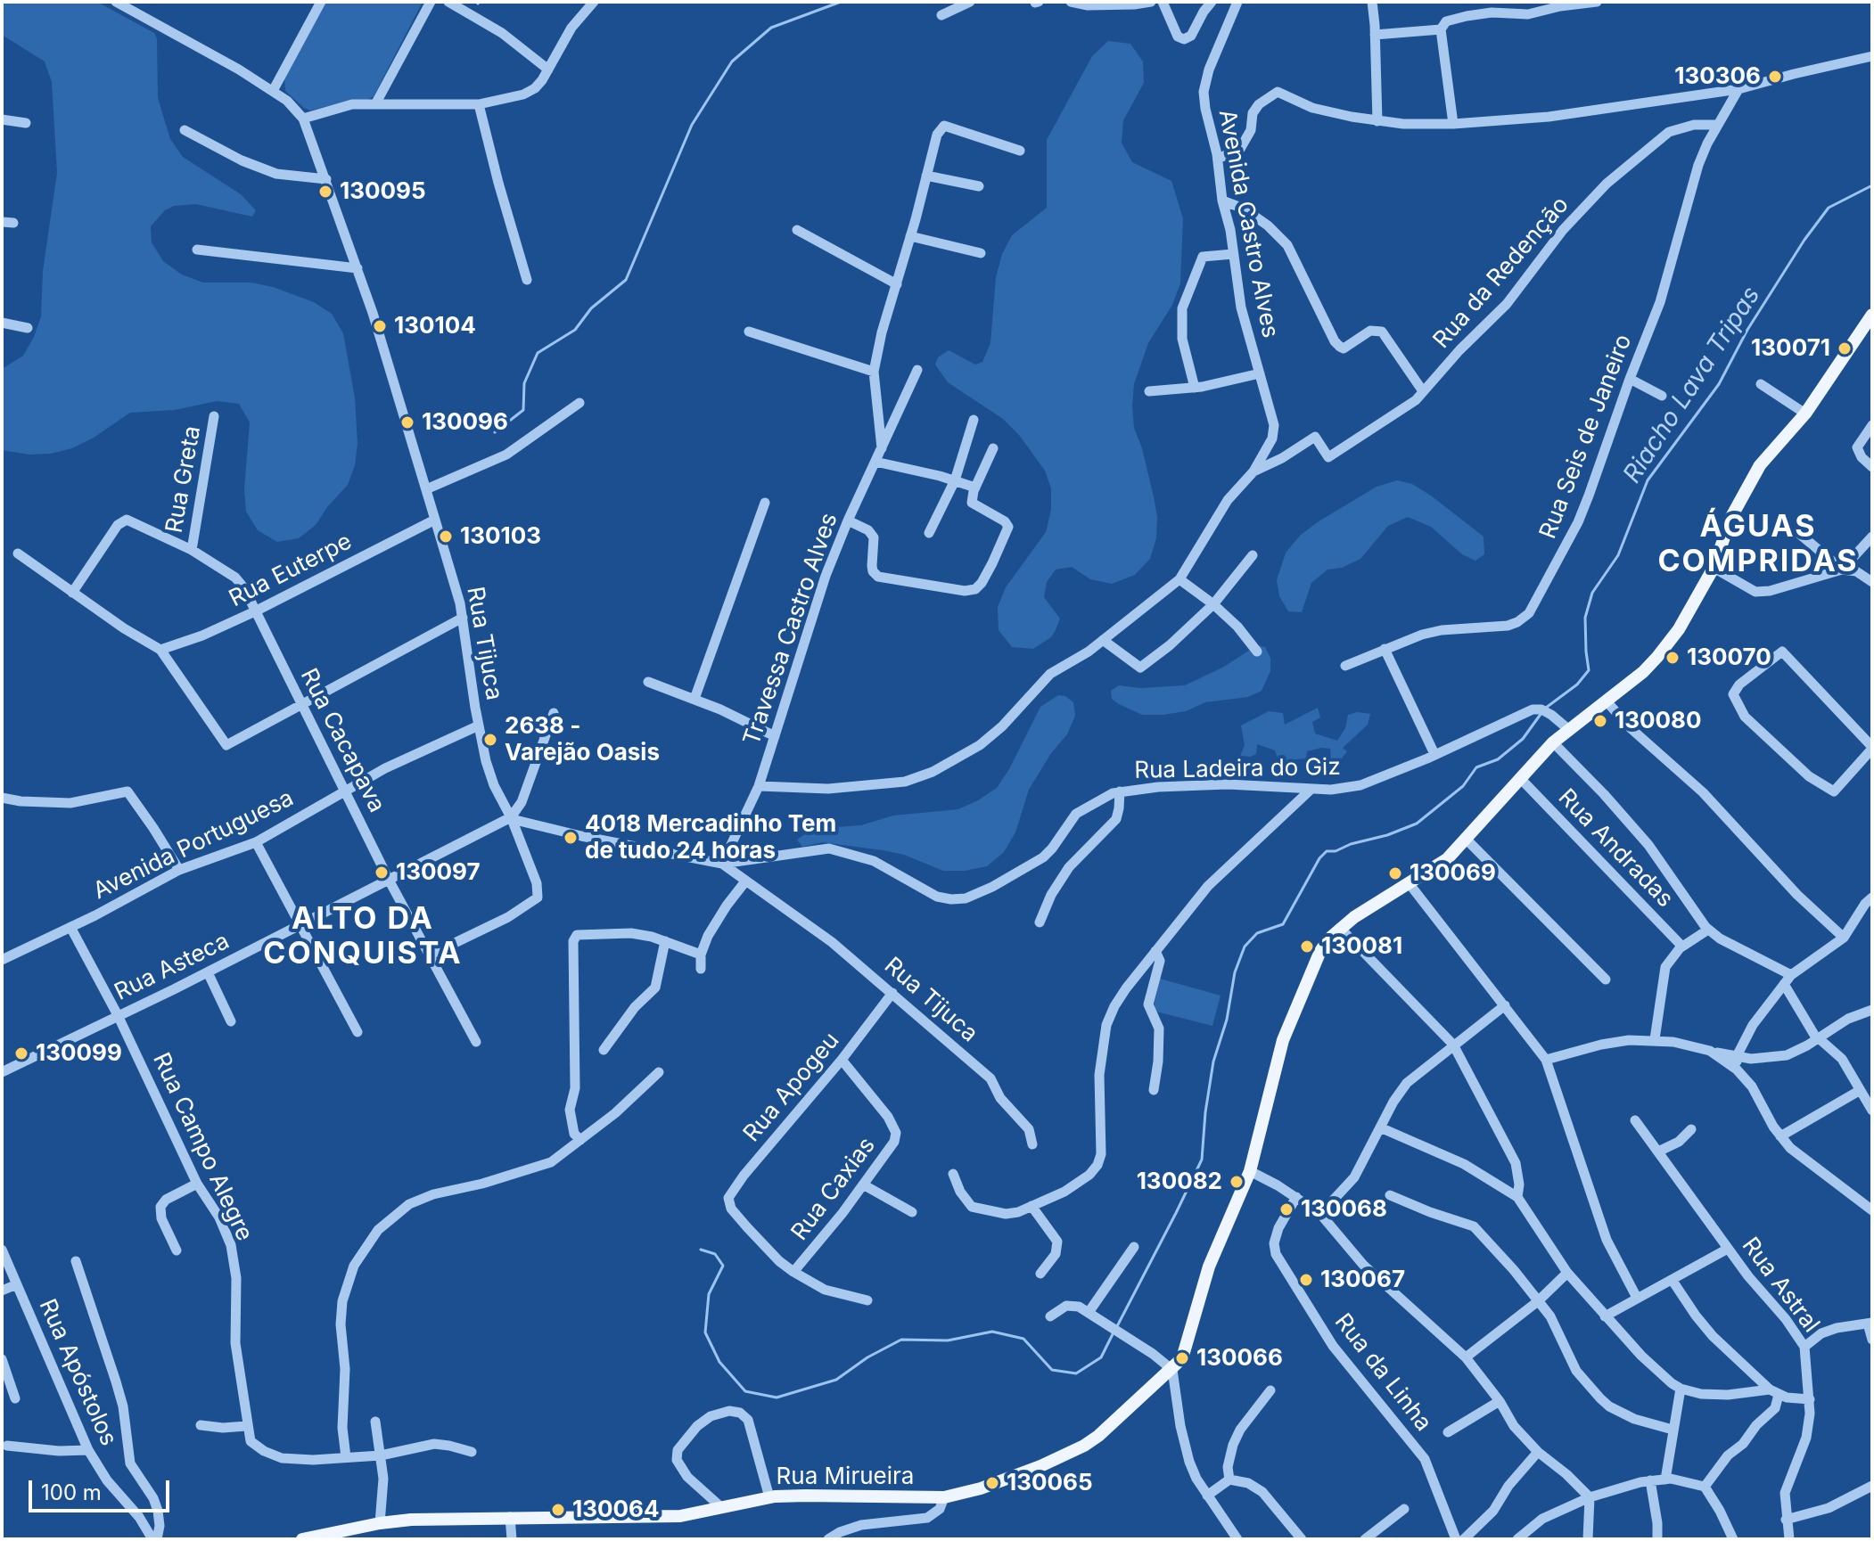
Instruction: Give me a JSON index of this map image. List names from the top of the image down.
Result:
{
  "streets": {
    "main road": ["Rua Mirueira"],
    "street": [
      "Avenida Castro Alves",
      "Rua da Redenção",
      "Rua Seis de Janeiro",
      "Rua Greta",
      "Rua Euterpe",
      "Travessa Castro Alves",
      "Rua Tijuca",
      "Rua Cacapava",
      "Rua Ladeira do Giz",
      "Avenida Portuguesa",
      "Rua Andradas",
      "Rua Asteca",
      "Rua Apogeu",
      "Rua Campo Alegre",
      "Rua Caxias",
      "Rua Astral",
      "Rua Apóstolos",
      "Rua da Linha"
    ]
  },
  "crossings": [
    ["Avenida Castro Alves", "Rua da Redenção"],
    ["Avenida Castro Alves", "Travessa Castro Alves"],
    ["Rua da Redenção", "Rua Seis de Janeiro"],
    ["Rua Greta", "Rua Cacapava"],
    ["Rua Euterpe", "Rua Tijuca"],
    ["Rua Euterpe", "Rua Cacapava"],
    ["Travessa Castro Alves", "Rua Tijuca"],
    ["Travessa Castro Alves", "Rua Ladeira do Giz"],
    ["Rua Tijuca", "Rua Ladeira do Giz"],
    ["Rua Tijuca", "Avenida Portuguesa"],
    ["Rua Tijuca", "Rua Asteca"],
    ["Rua Tijuca", "Rua Apogeu"],
    ["Rua Cacapava", "Avenida Portuguesa"],
    ["Rua Cacapava", "Rua Asteca"],
    ["Avenida Portuguesa", "Rua Campo Alegre"],
    ["Rua Asteca", "Rua Campo Alegre"],
    ["Rua Apogeu", "Rua Caxias"]
  ],
  "districts": ["ÁGUAS COMPRIDAS", "ALTO DA CONQUISTA"],
  "water": ["Riacho Lava Tripas"],
  "places": [
    "130306",
    "130095",
    "130104",
    "130071",
    "130096",
    "130103",
    "130070",
    "130080",
    "2638 - Varejão Oasis",
    "4018 Mercadinho Tem de tudo 24 horas",
    "130097",
    "130069",
    "130081",
    "130099",
    "130082",
    "130068",
    "130067",
    "130066",
    "130065",
    "130064"
  ],
  "scale_bar": "100 m"
}
